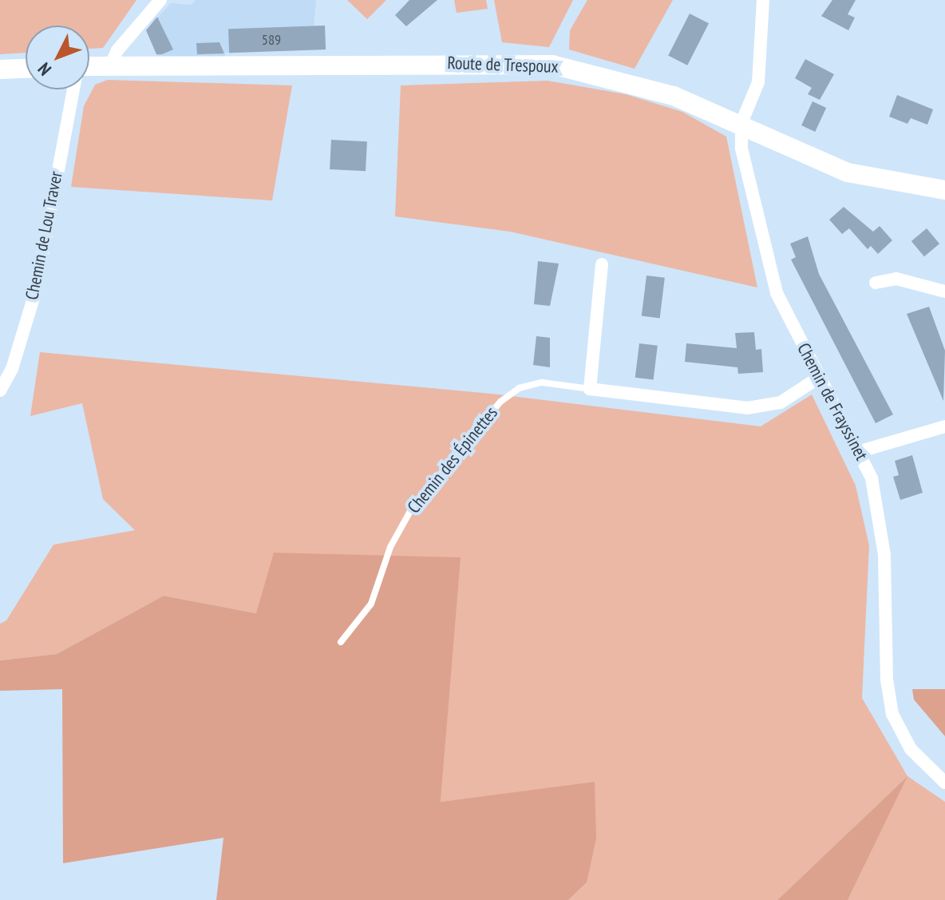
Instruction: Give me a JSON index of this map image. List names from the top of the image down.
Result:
{
  "streets": {
    "street": [
      "Route de Trespoux",
      "Chemin de Lou Traver",
      "Chemin de Frayssinet",
      "Chemin des Épinettes"
    ]
  },
  "crossings": [
    ["Route de Trespoux", "Chemin de Frayssinet"],
    ["Chemin de Frayssinet", "Chemin des Épinettes"]
  ],
  "house_numbers": ["589"],
  "north": "bottom left"
}
